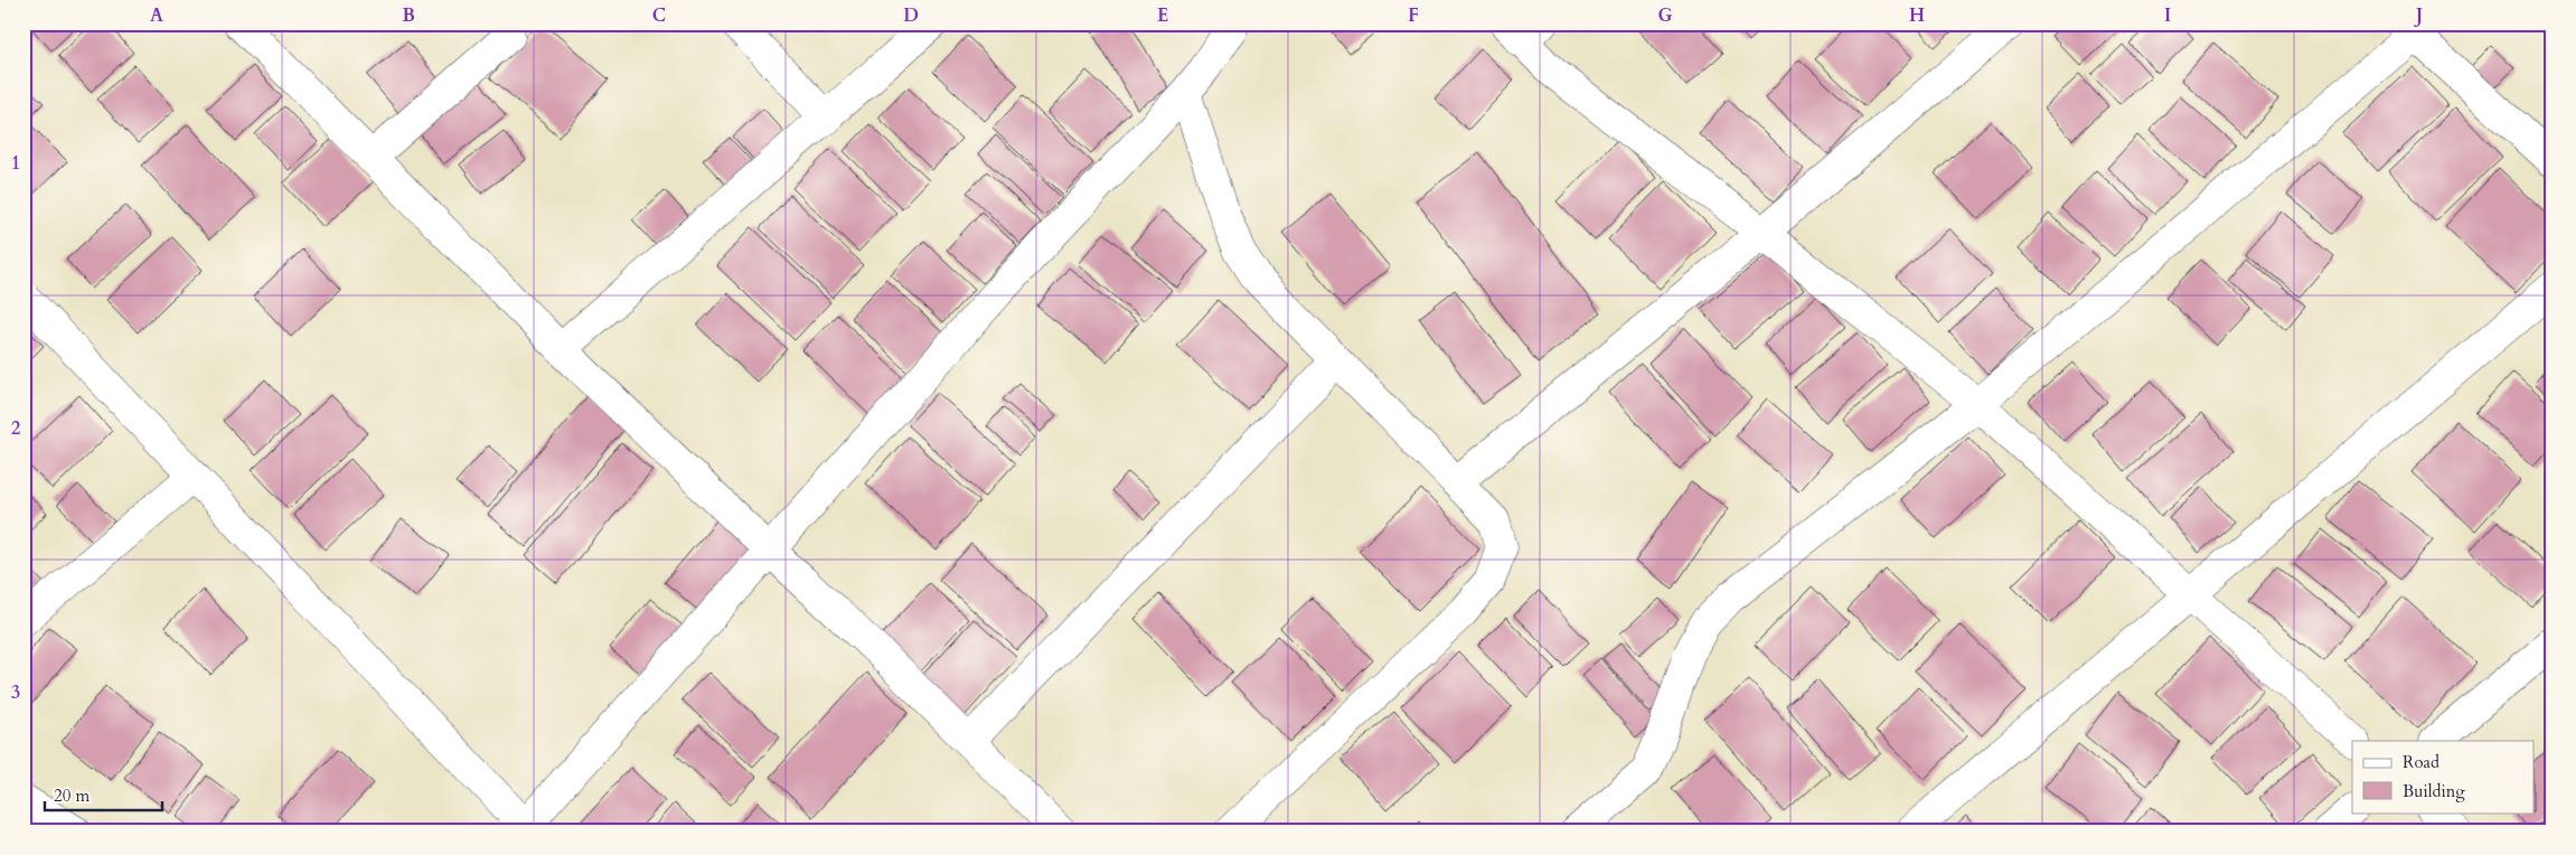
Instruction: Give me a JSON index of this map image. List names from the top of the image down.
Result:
{
  "legend": ["Road", "Building"],
  "scale_bar": "20 m",
  "grid": {
    "columns": [
      "A",
      "B",
      "C",
      "D",
      "E",
      "F",
      "G",
      "H",
      "I",
      "J"
    ],
    "rows": ["1", "2", "3"]
  }
}
